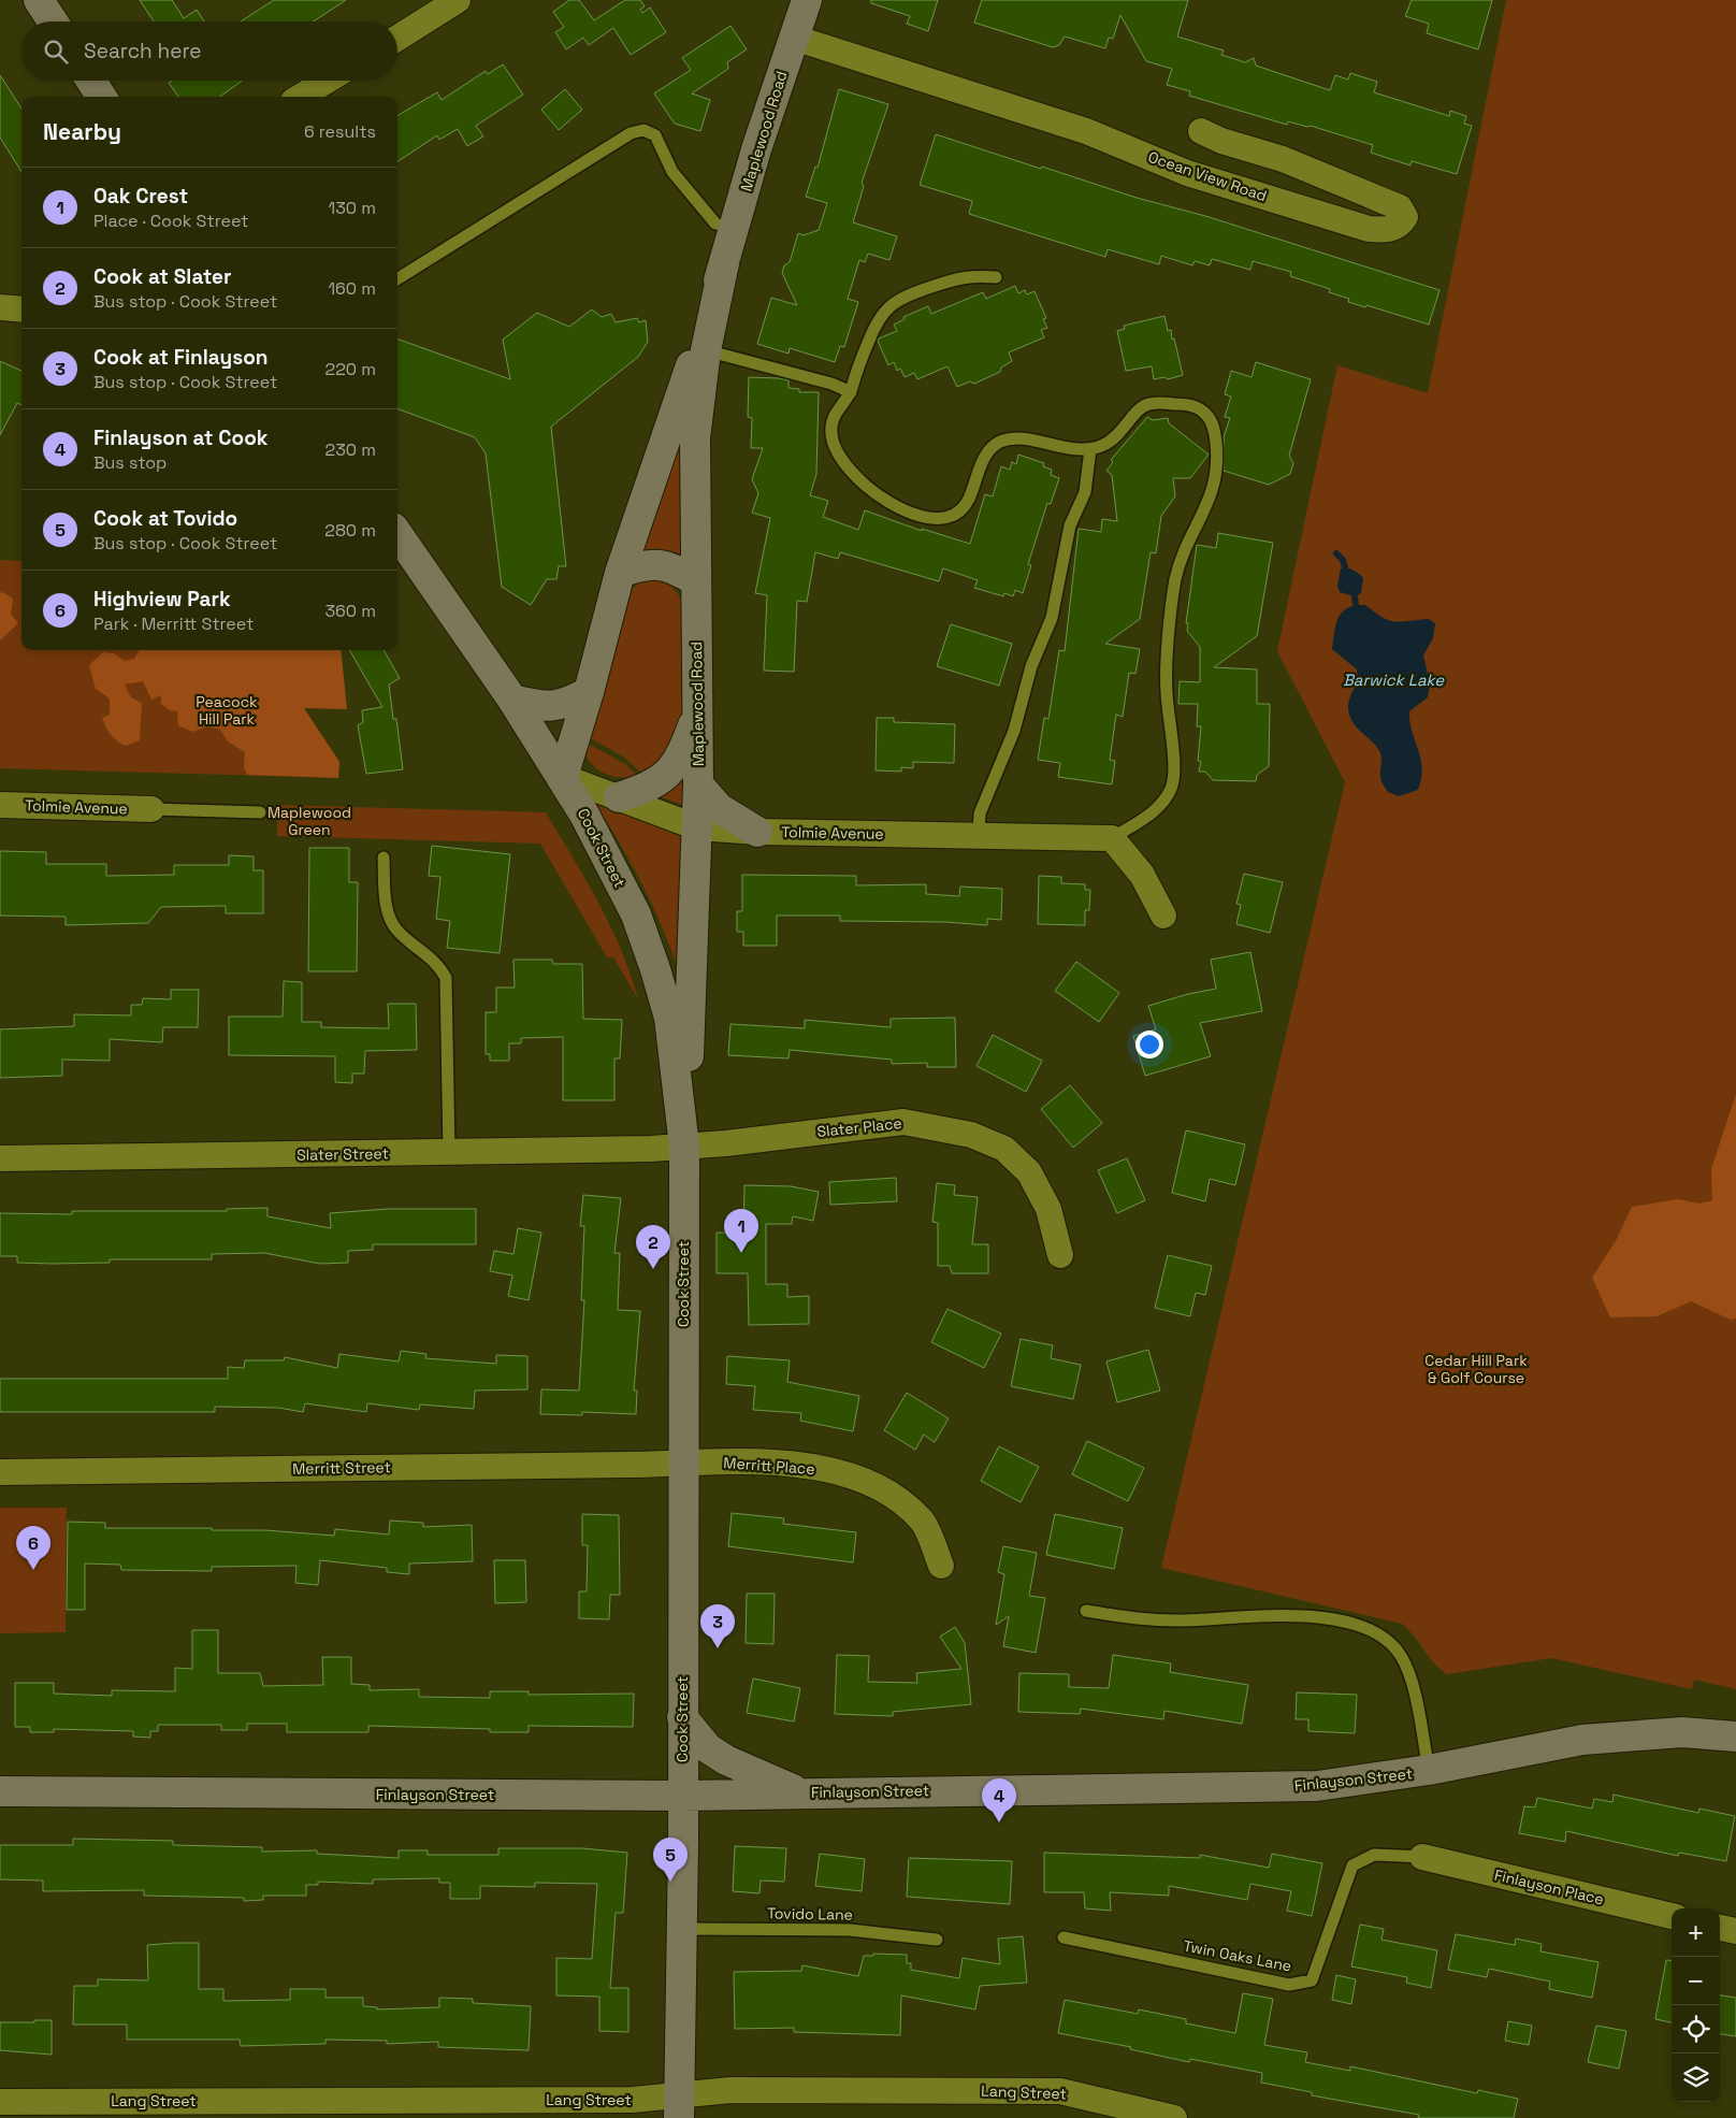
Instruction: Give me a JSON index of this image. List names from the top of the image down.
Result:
{
  "streets": {
    "street": [
      "Maplewood Road",
      "Ocean View Road",
      "Tolmie Avenue",
      "Cook Street",
      "Slater Place",
      "Slater Street",
      "Merritt Place",
      "Merritt Street",
      "Finlayson Street",
      "Finlayson Place",
      "Lang Street"
    ],
    "lane": ["Tovido Lane", "Twin Oaks Lane"]
  },
  "crossings": [
    ["Maplewood Road", "Ocean View Road"],
    ["Maplewood Road", "Tolmie Avenue"],
    ["Maplewood Road", "Cook Street"],
    ["Maplewood Road", "Slater Place"],
    ["Maplewood Road", "Slater Street"],
    ["Tolmie Avenue", "Cook Street"],
    ["Cook Street", "Slater Place"],
    ["Cook Street", "Slater Street"],
    ["Cook Street", "Merritt Place"],
    ["Cook Street", "Merritt Street"],
    ["Cook Street", "Finlayson Street"],
    ["Cook Street", "Tovido Lane"],
    ["Cook Street", "Lang Street"],
    ["Slater Place", "Slater Street"],
    ["Merritt Place", "Merritt Street"],
    ["Finlayson Place", "Twin Oaks Lane"]
  ],
  "water": ["Barwick Lake"],
  "parks": ["Peacock Hill Park", "Maplewood Green", "Cedar Hill Park & Golf Course"],
  "page": {
    "search": "Search here",
    "heading": ["Nearby", "6 results"],
    "list": [
      {
        "mark": "1",
        "name": "Oak Crest",
        "note": "Place · Cook Street",
        "value": "130 m"
      },
      {
        "mark": "2",
        "name": "Cook at Slater",
        "note": "Bus stop · Cook Street",
        "value": "160 m"
      },
      {
        "mark": "3",
        "name": "Cook at Finlayson",
        "note": "Bus stop · Cook Street",
        "value": "220 m"
      },
      {
        "mark": "4",
        "name": "Finlayson at Cook",
        "note": "Bus stop",
        "value": "230 m"
      },
      {
        "mark": "5",
        "name": "Cook at Tovido",
        "note": "Bus stop · Cook Street",
        "value": "280 m"
      },
      {
        "mark": "6",
        "name": "Highview Park",
        "note": "Park · Merritt Street",
        "value": "360 m"
      }
    ],
    "pins": [
      "1",
      "2",
      "6",
      "3",
      "4",
      "5"
    ],
    "map_buttons": ["+", "−"]
  }
}
